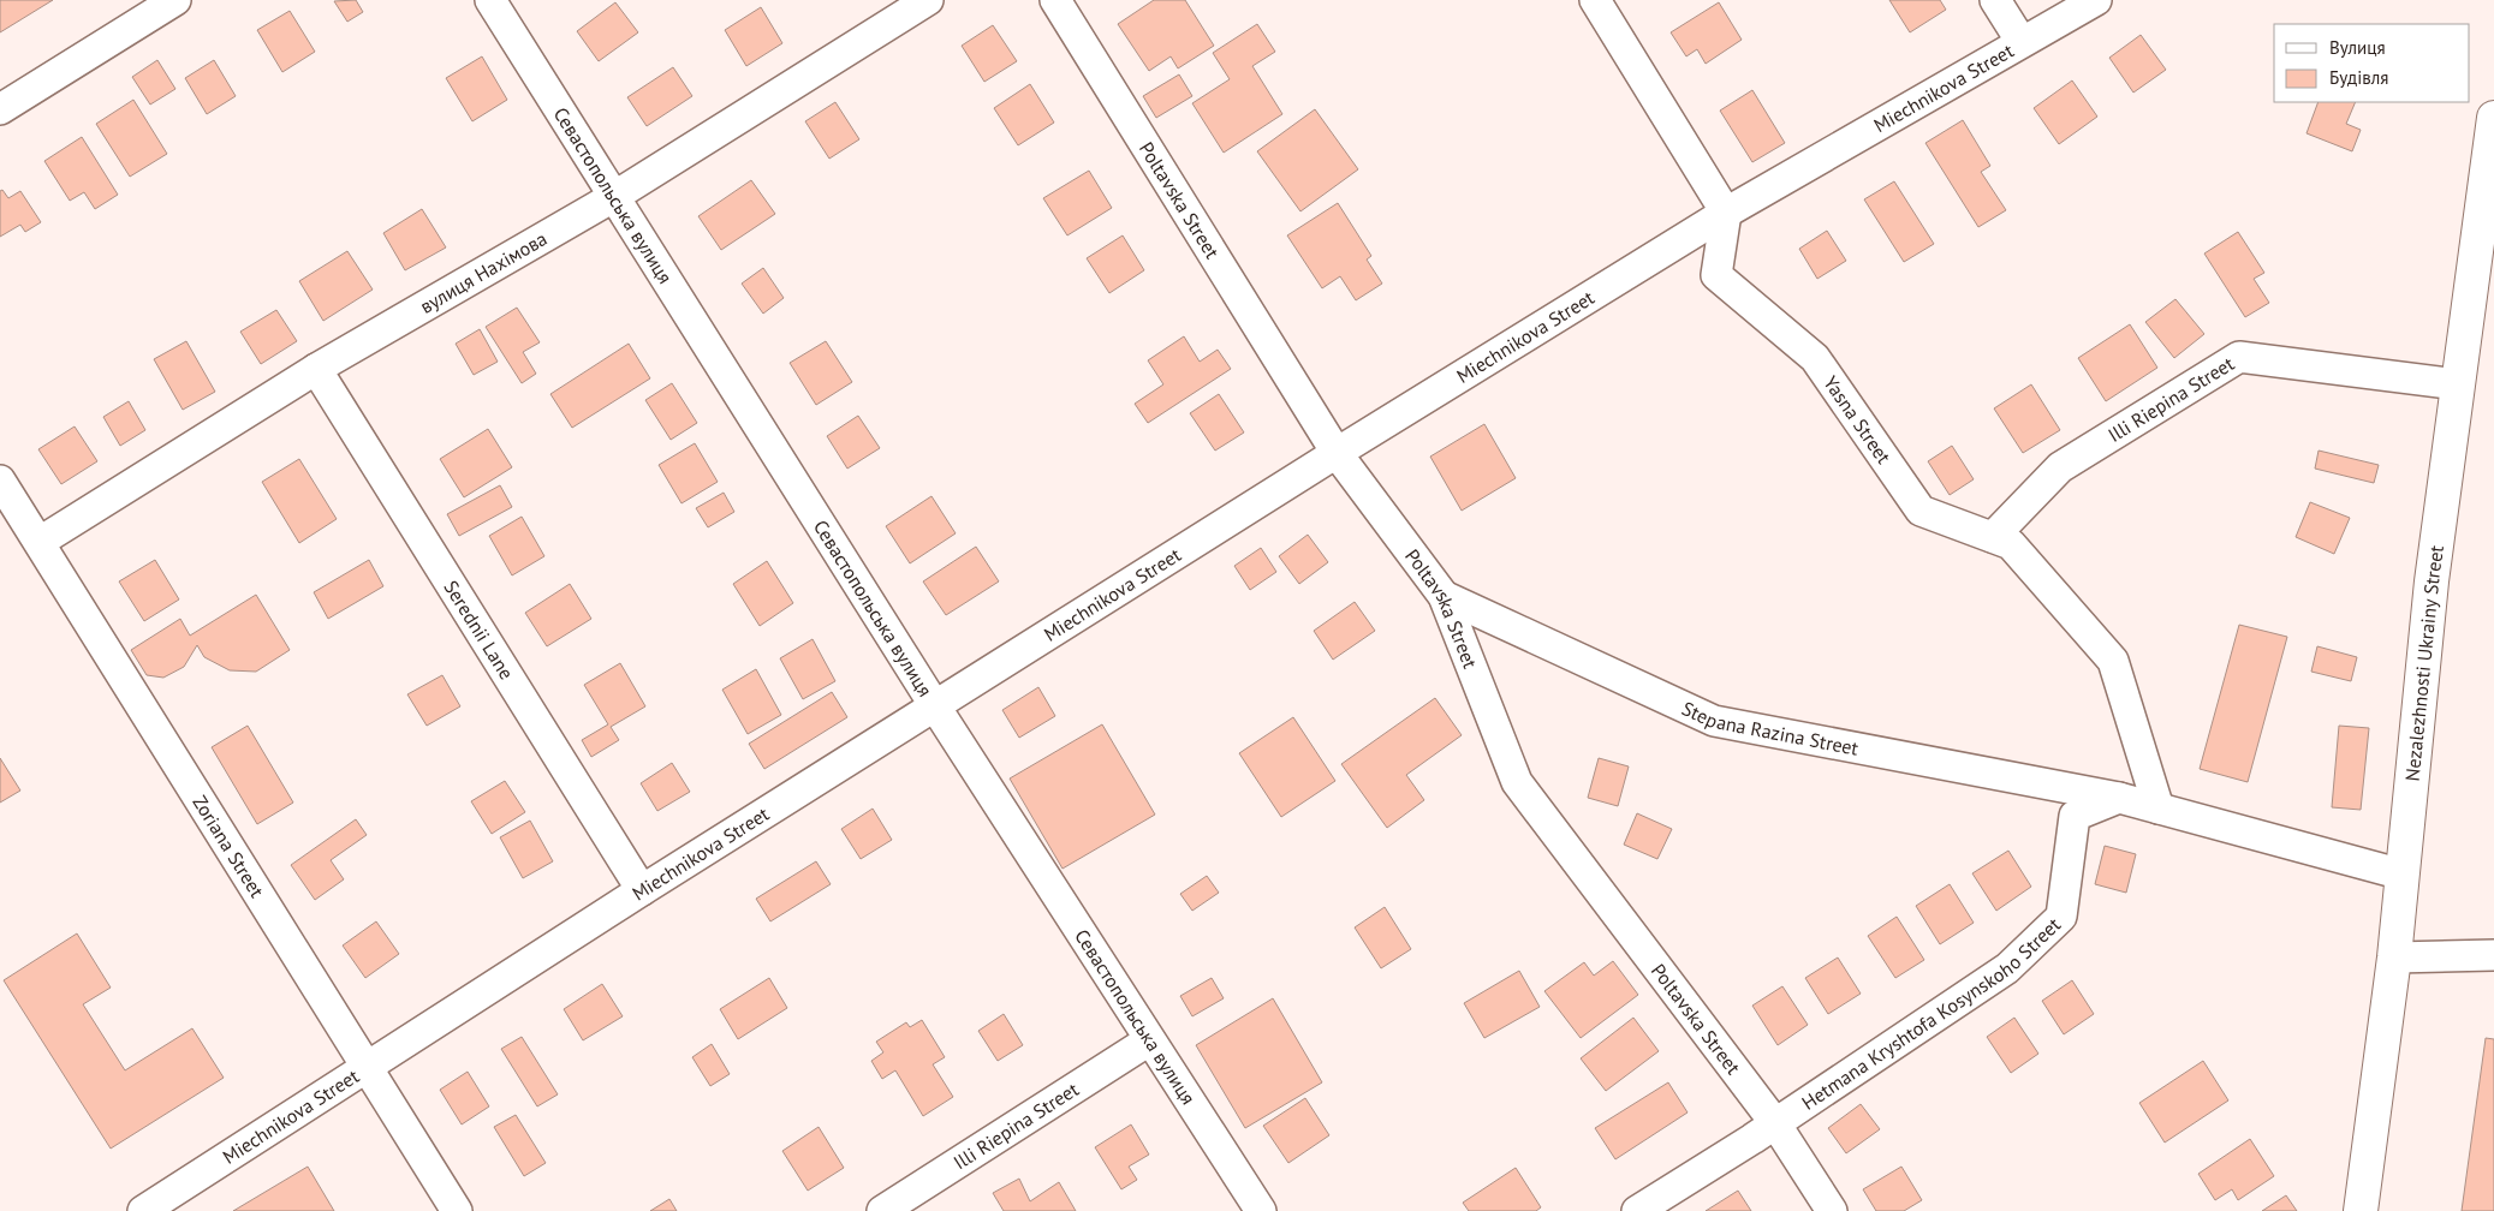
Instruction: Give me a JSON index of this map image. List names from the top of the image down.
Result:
{
  "streets": {
    "street": [
      "Miechnikova Street",
      "Севастопольська вулиця",
      "Poltavska Street",
      "вулиця Нахімова",
      "Illi Riepina Street",
      "Yasna Street",
      "Serednii Lane",
      "Nezalezhnosti Ukrainy Street",
      "Stepana Razina Street",
      "Zoriana Street",
      "Hetmana Kryshtofa Kosynskoho Street"
    ]
  },
  "crossings": [
    ["Miechnikova Street", "Севастопольська вулиця"],
    ["Miechnikova Street", "Poltavska Street"],
    ["Miechnikova Street", "Yasna Street"],
    ["Miechnikova Street", "Serednii Lane"],
    ["Miechnikova Street", "Zoriana Street"],
    ["Севастопольська вулиця", "вулиця Нахімова"],
    ["Севастопольська вулиця", "Illi Riepina Street"],
    ["Poltavska Street", "Stepana Razina Street"],
    ["Poltavska Street", "Hetmana Kryshtofa Kosynskoho Street"],
    ["вулиця Нахімова", "Serednii Lane"],
    ["вулиця Нахімова", "Zoriana Street"],
    ["Illi Riepina Street", "Yasna Street"],
    ["Illi Riepina Street", "Nezalezhnosti Ukrainy Street"],
    ["Stepana Razina Street", "Hetmana Kryshtofa Kosynskoho Street"]
  ],
  "legend": ["Вулиця", "Будівля"]
}
